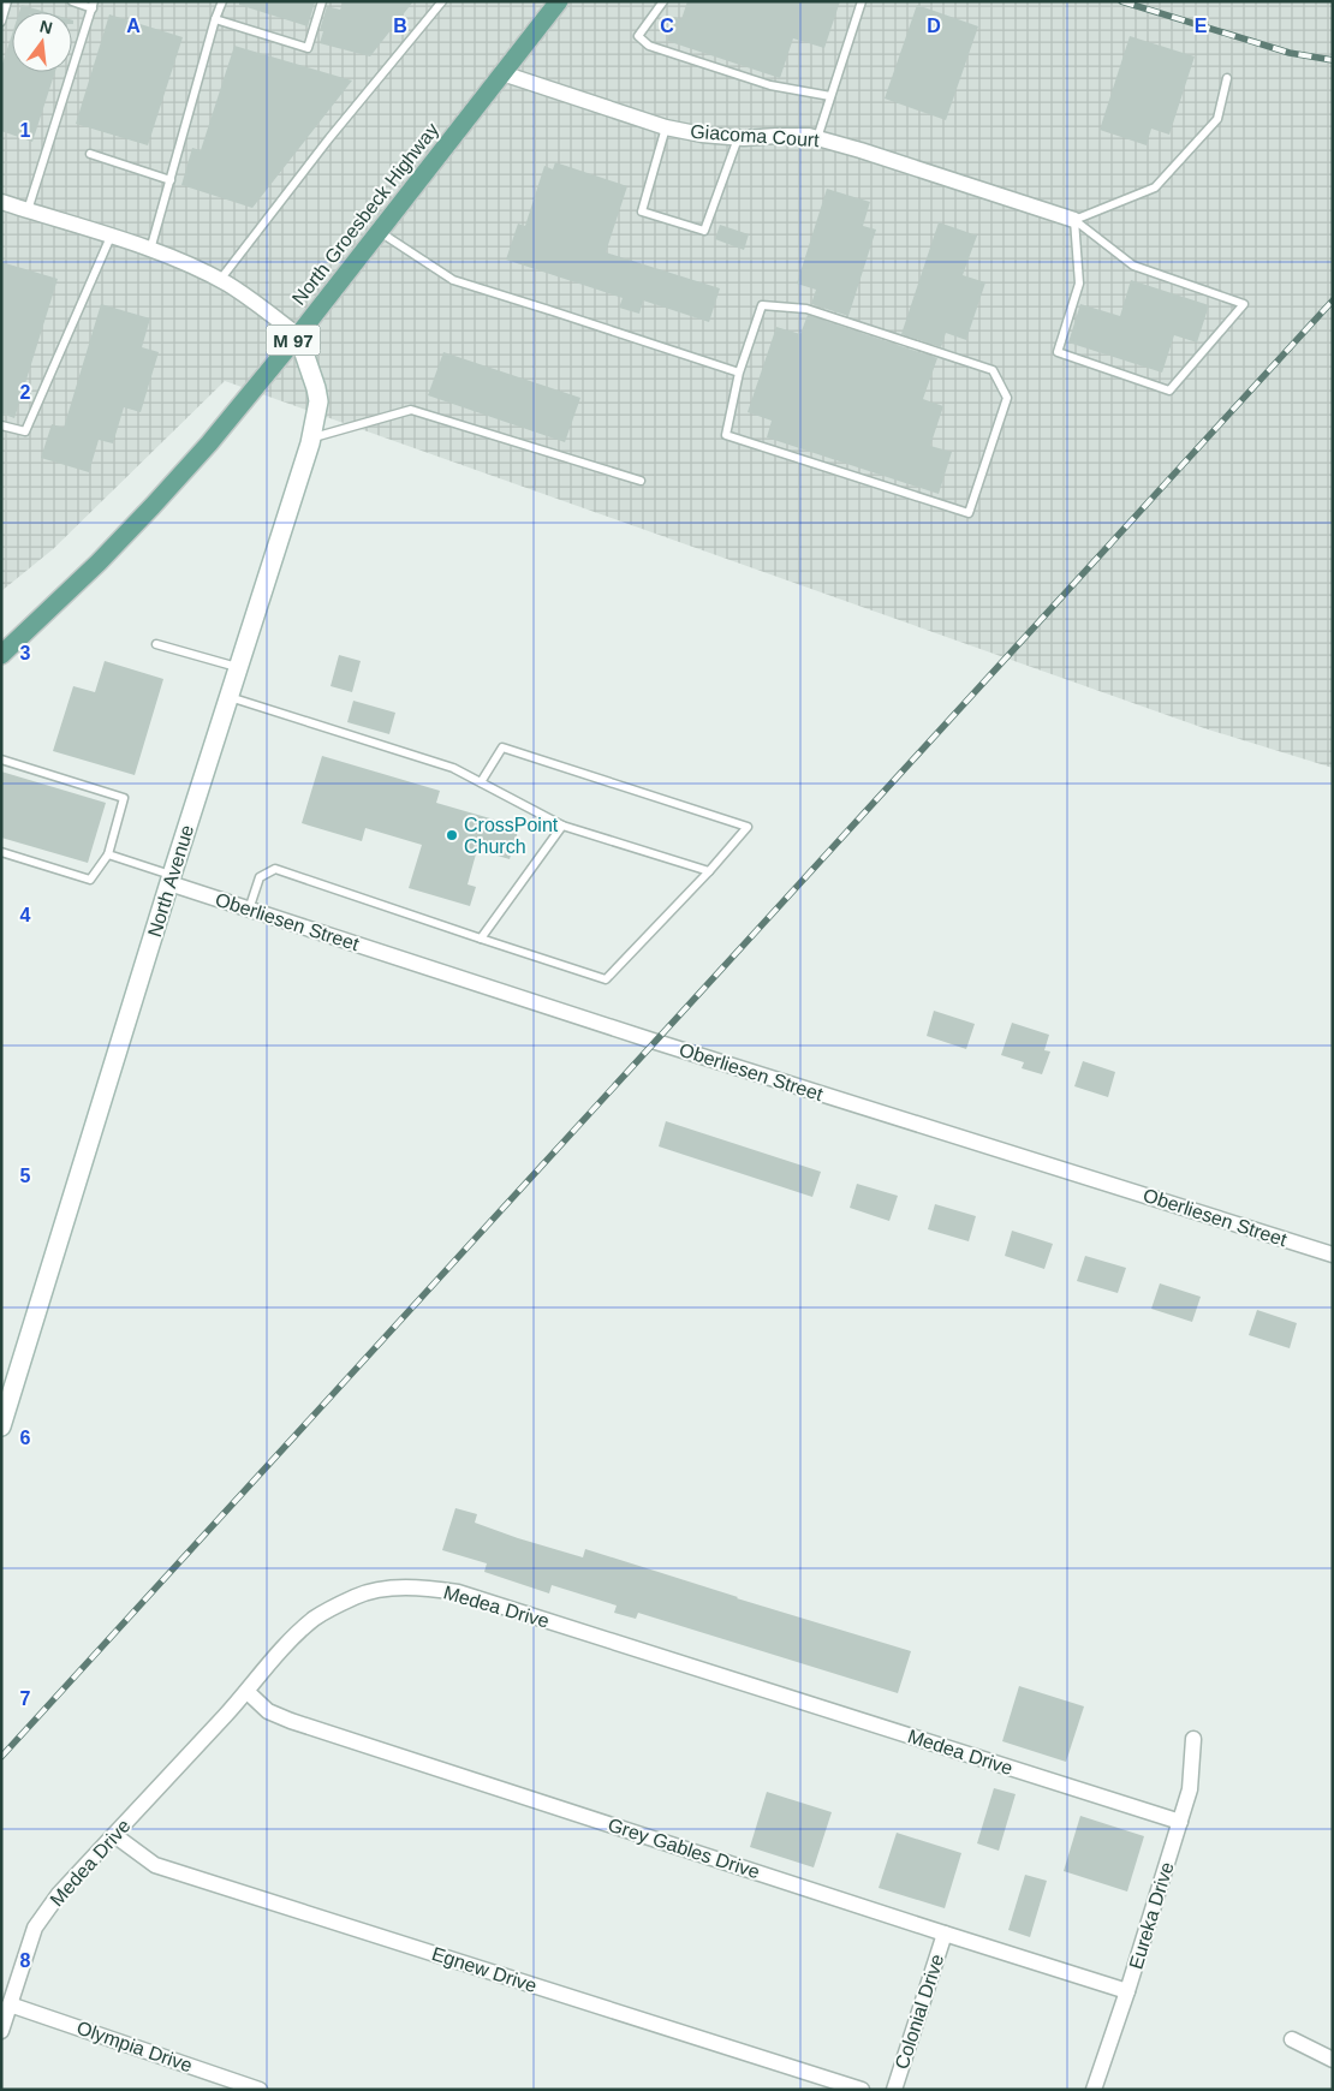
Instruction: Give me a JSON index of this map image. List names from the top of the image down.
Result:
{
  "streets": {
    "main road": ["North Groesbeck Highway", "M 97", "North Avenue"],
    "street": [
      "Giacoma Court",
      "Oberliesen Street",
      "Medea Drive",
      "Grey Gables Drive",
      "Eureka Drive",
      "Egnew Drive",
      "Colonial Drive",
      "Olympia Drive"
    ]
  },
  "crossings": [
    ["Giacoma Court", "North Groesbeck Highway"],
    ["North Groesbeck Highway", "North Avenue"],
    ["North Avenue", "Oberliesen Street"],
    ["Medea Drive", "Grey Gables Drive"],
    ["Medea Drive", "Eureka Drive"],
    ["Medea Drive", "Egnew Drive"],
    ["Medea Drive", "Olympia Drive"],
    ["Grey Gables Drive", "Eureka Drive"],
    ["Grey Gables Drive", "Colonial Drive"]
  ],
  "places": ["CrossPoint Church"],
  "north": "top",
  "grid": {
    "columns": [
      "A",
      "B",
      "C",
      "D",
      "E"
    ],
    "rows": [
      "1",
      "2",
      "3",
      "4",
      "5",
      "6",
      "7",
      "8"
    ]
  }
}
